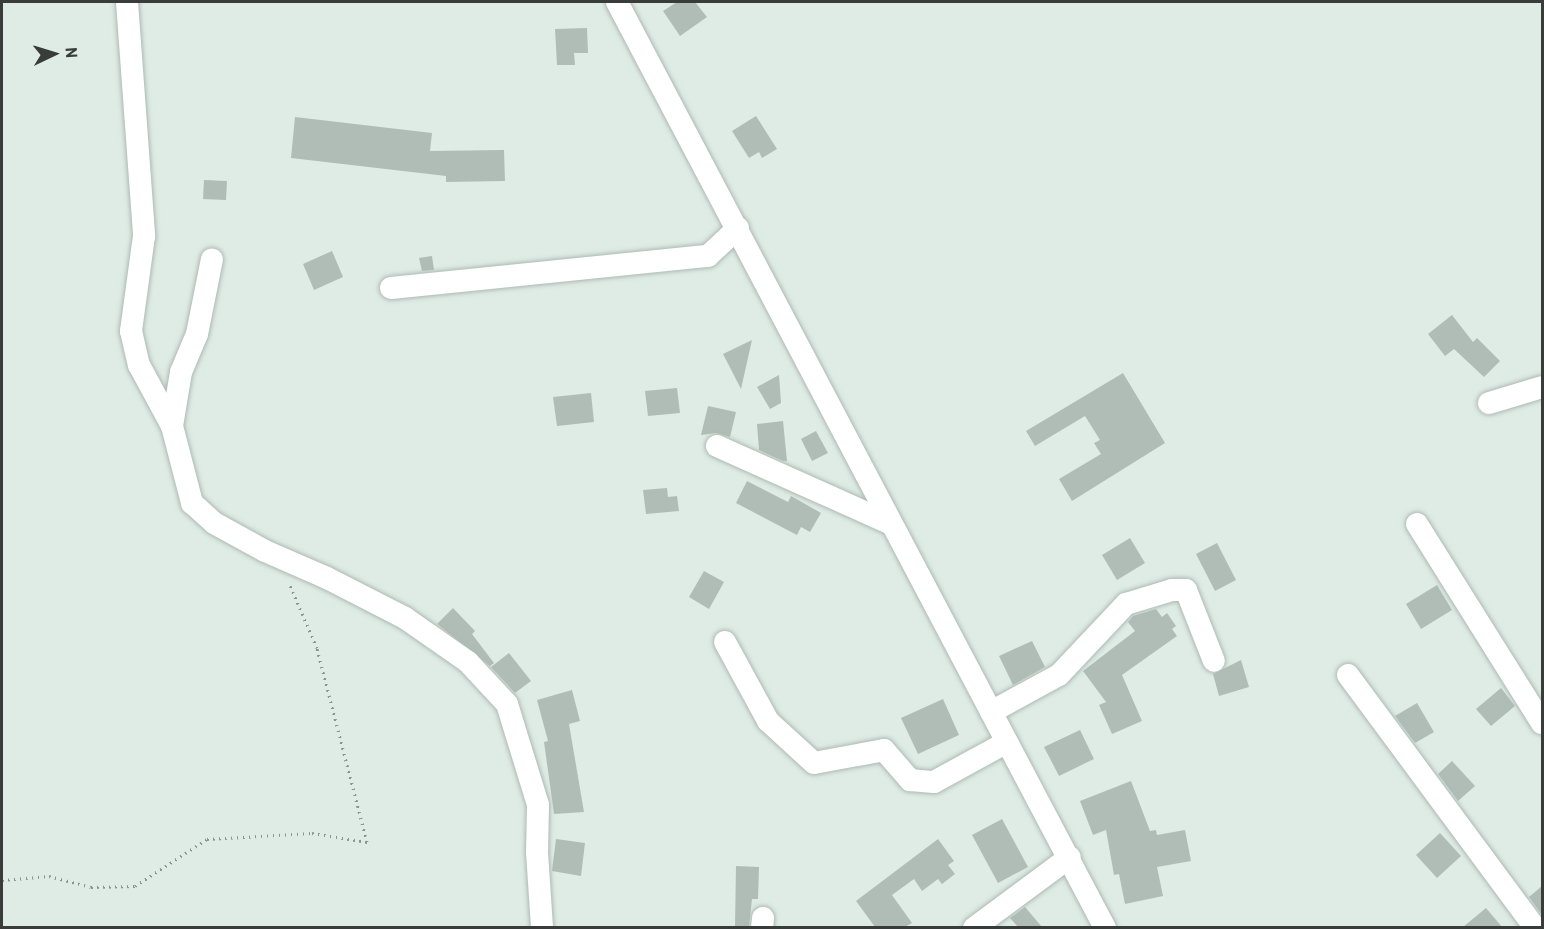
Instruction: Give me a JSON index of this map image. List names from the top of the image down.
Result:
{
  "north": "right"
}
